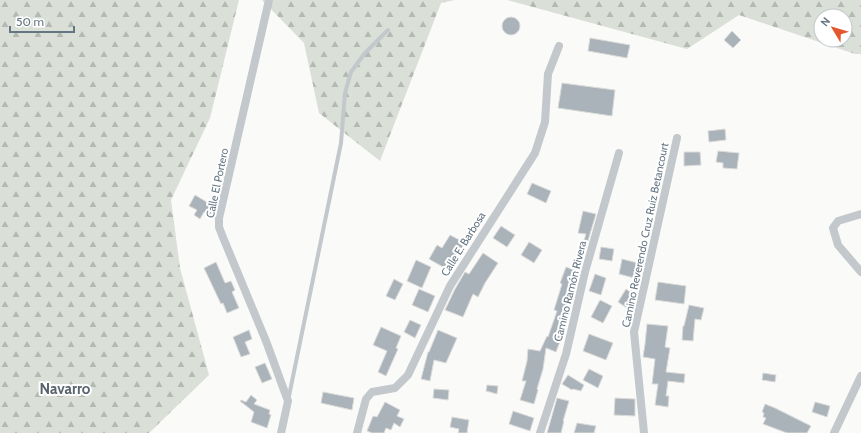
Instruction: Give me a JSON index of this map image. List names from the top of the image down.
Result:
{
  "streets": {
    "street": [
      "Calle El Portero",
      "Camino Reverendo Cruz Ruiz Betancourt",
      "Calle E. Barbosa",
      "Camino Ramón Rivera"
    ]
  },
  "districts": ["Navarro"],
  "scale_bar": "50 m",
  "north": "top left"
}
